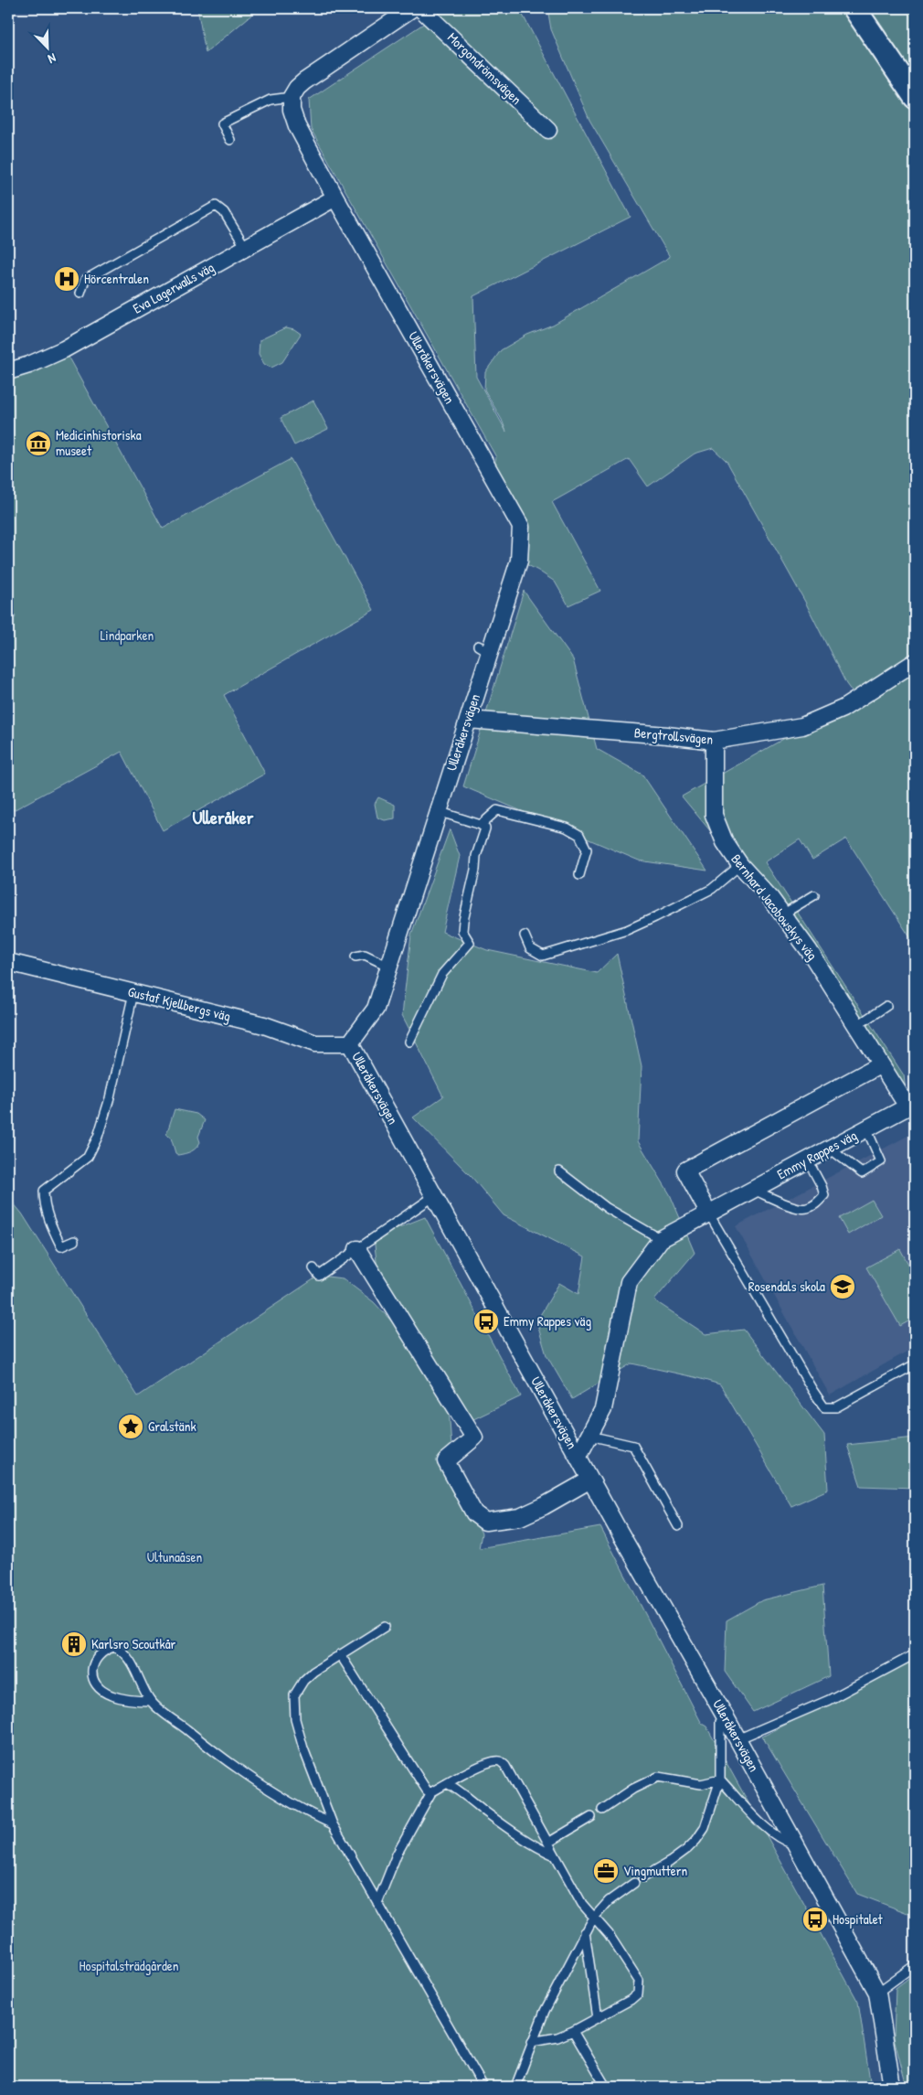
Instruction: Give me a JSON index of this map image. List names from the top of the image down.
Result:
{
  "streets": {
    "street": [
      "Morgondrömsvägen",
      "Eva Lagerwalls väg",
      "Ulleråkersvägen",
      "Bergtrollsvägen",
      "Bernhard Jacobowskys väg",
      "Gustaf Kjellbergs väg",
      "Emmy Rappes väg"
    ]
  },
  "crossings": [
    ["Eva Lagerwalls väg", "Ulleråkersvägen"],
    ["Ulleråkersvägen", "Bergtrollsvägen"],
    ["Ulleråkersvägen", "Gustaf Kjellbergs väg"],
    ["Ulleråkersvägen", "Emmy Rappes väg"],
    ["Bergtrollsvägen", "Bernhard Jacobowskys väg"],
    ["Bernhard Jacobowskys väg", "Emmy Rappes väg"]
  ],
  "districts": ["Ulleråker"],
  "parks": ["Lindparken", "Ultunaåsen", "Hospitalsträdgården"],
  "places": {
    "hospital": ["Hörcentralen"],
    "museum": ["Medicinhistoriska museet"],
    "school or university": ["Rosendals skola"],
    "bus stop": ["Emmy Rappes väg", "Hospitalet"],
    "place": ["Gralstänk"],
    "building": ["Karlsro Scoutkår"],
    "office": ["Vingmuttern"]
  },
  "north": "bottom right"
}
